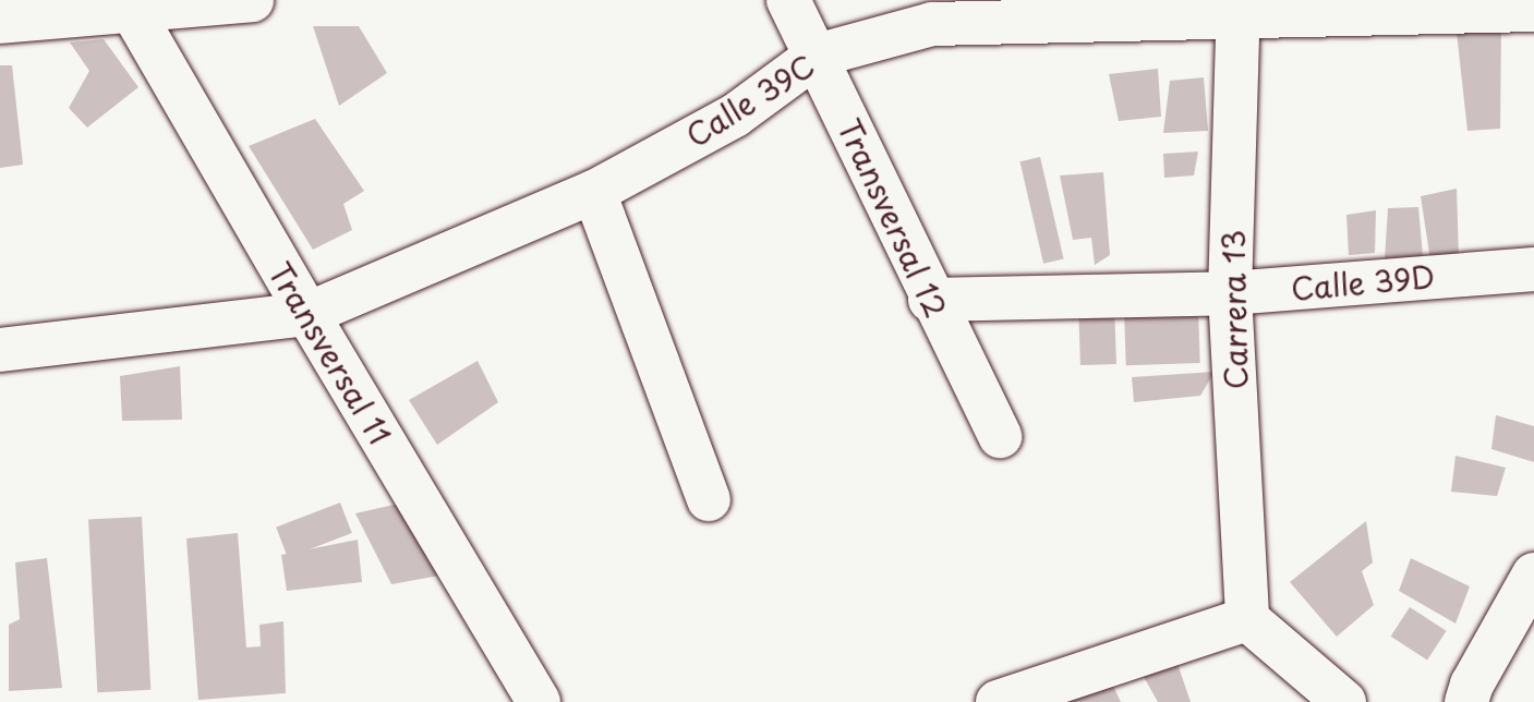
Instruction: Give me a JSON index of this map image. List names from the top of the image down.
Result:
{
  "streets": {
    "street": [
      "Calle 39C",
      "Transversal 12",
      "Calle 39D",
      "Carrera 13",
      "Transversal 11"
    ]
  },
  "crossings": [
    ["Calle 39C", "Transversal 12"],
    ["Calle 39C", "Carrera 13"],
    ["Calle 39C", "Transversal 11"],
    ["Transversal 12", "Calle 39D"],
    ["Calle 39D", "Carrera 13"]
  ]
}
